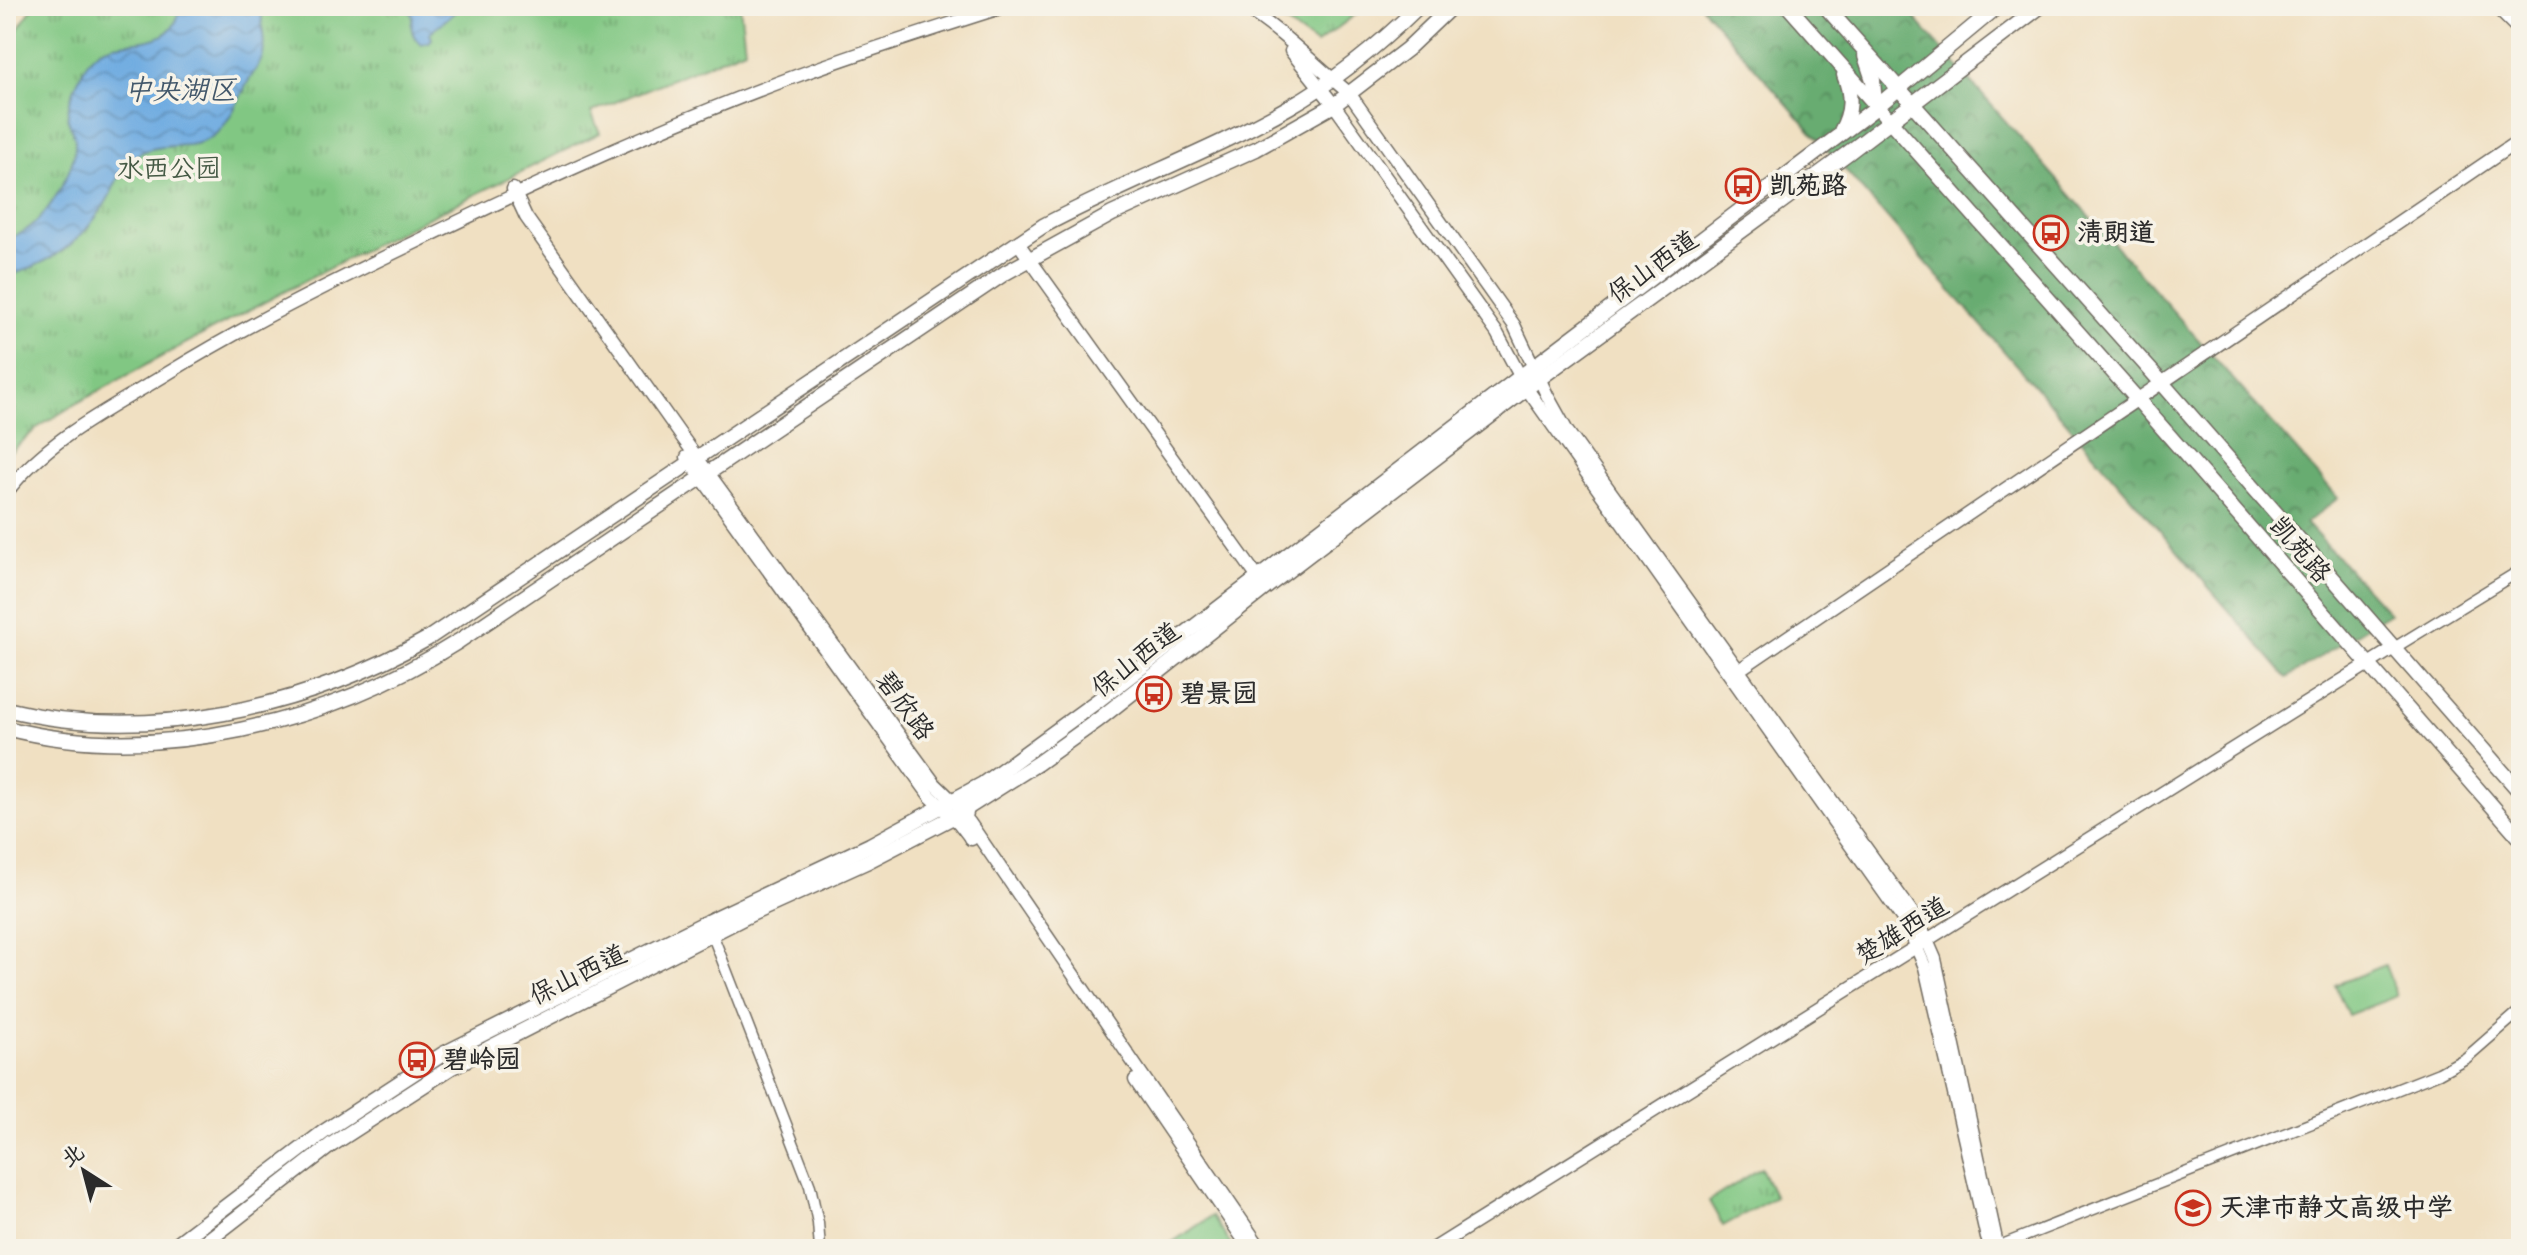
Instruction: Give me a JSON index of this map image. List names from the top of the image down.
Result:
{
  "streets": {
    "main road": ["保山西道", "凯苑路"],
    "street": ["碧欣路", "楚雄西道"]
  },
  "crossings": [
    ["保山西道", "凯苑路"],
    ["保山西道", "碧欣路"],
    ["凯苑路", "楚雄西道"]
  ],
  "water": ["中央湖区"],
  "parks": ["水西公园"],
  "places": {
    "bus stop": [
      "凯苑路",
      "清朗道",
      "碧景园",
      "碧岭园"
    ],
    "school or university": ["天津市静文高级中学"]
  },
  "north": "top left"
}
